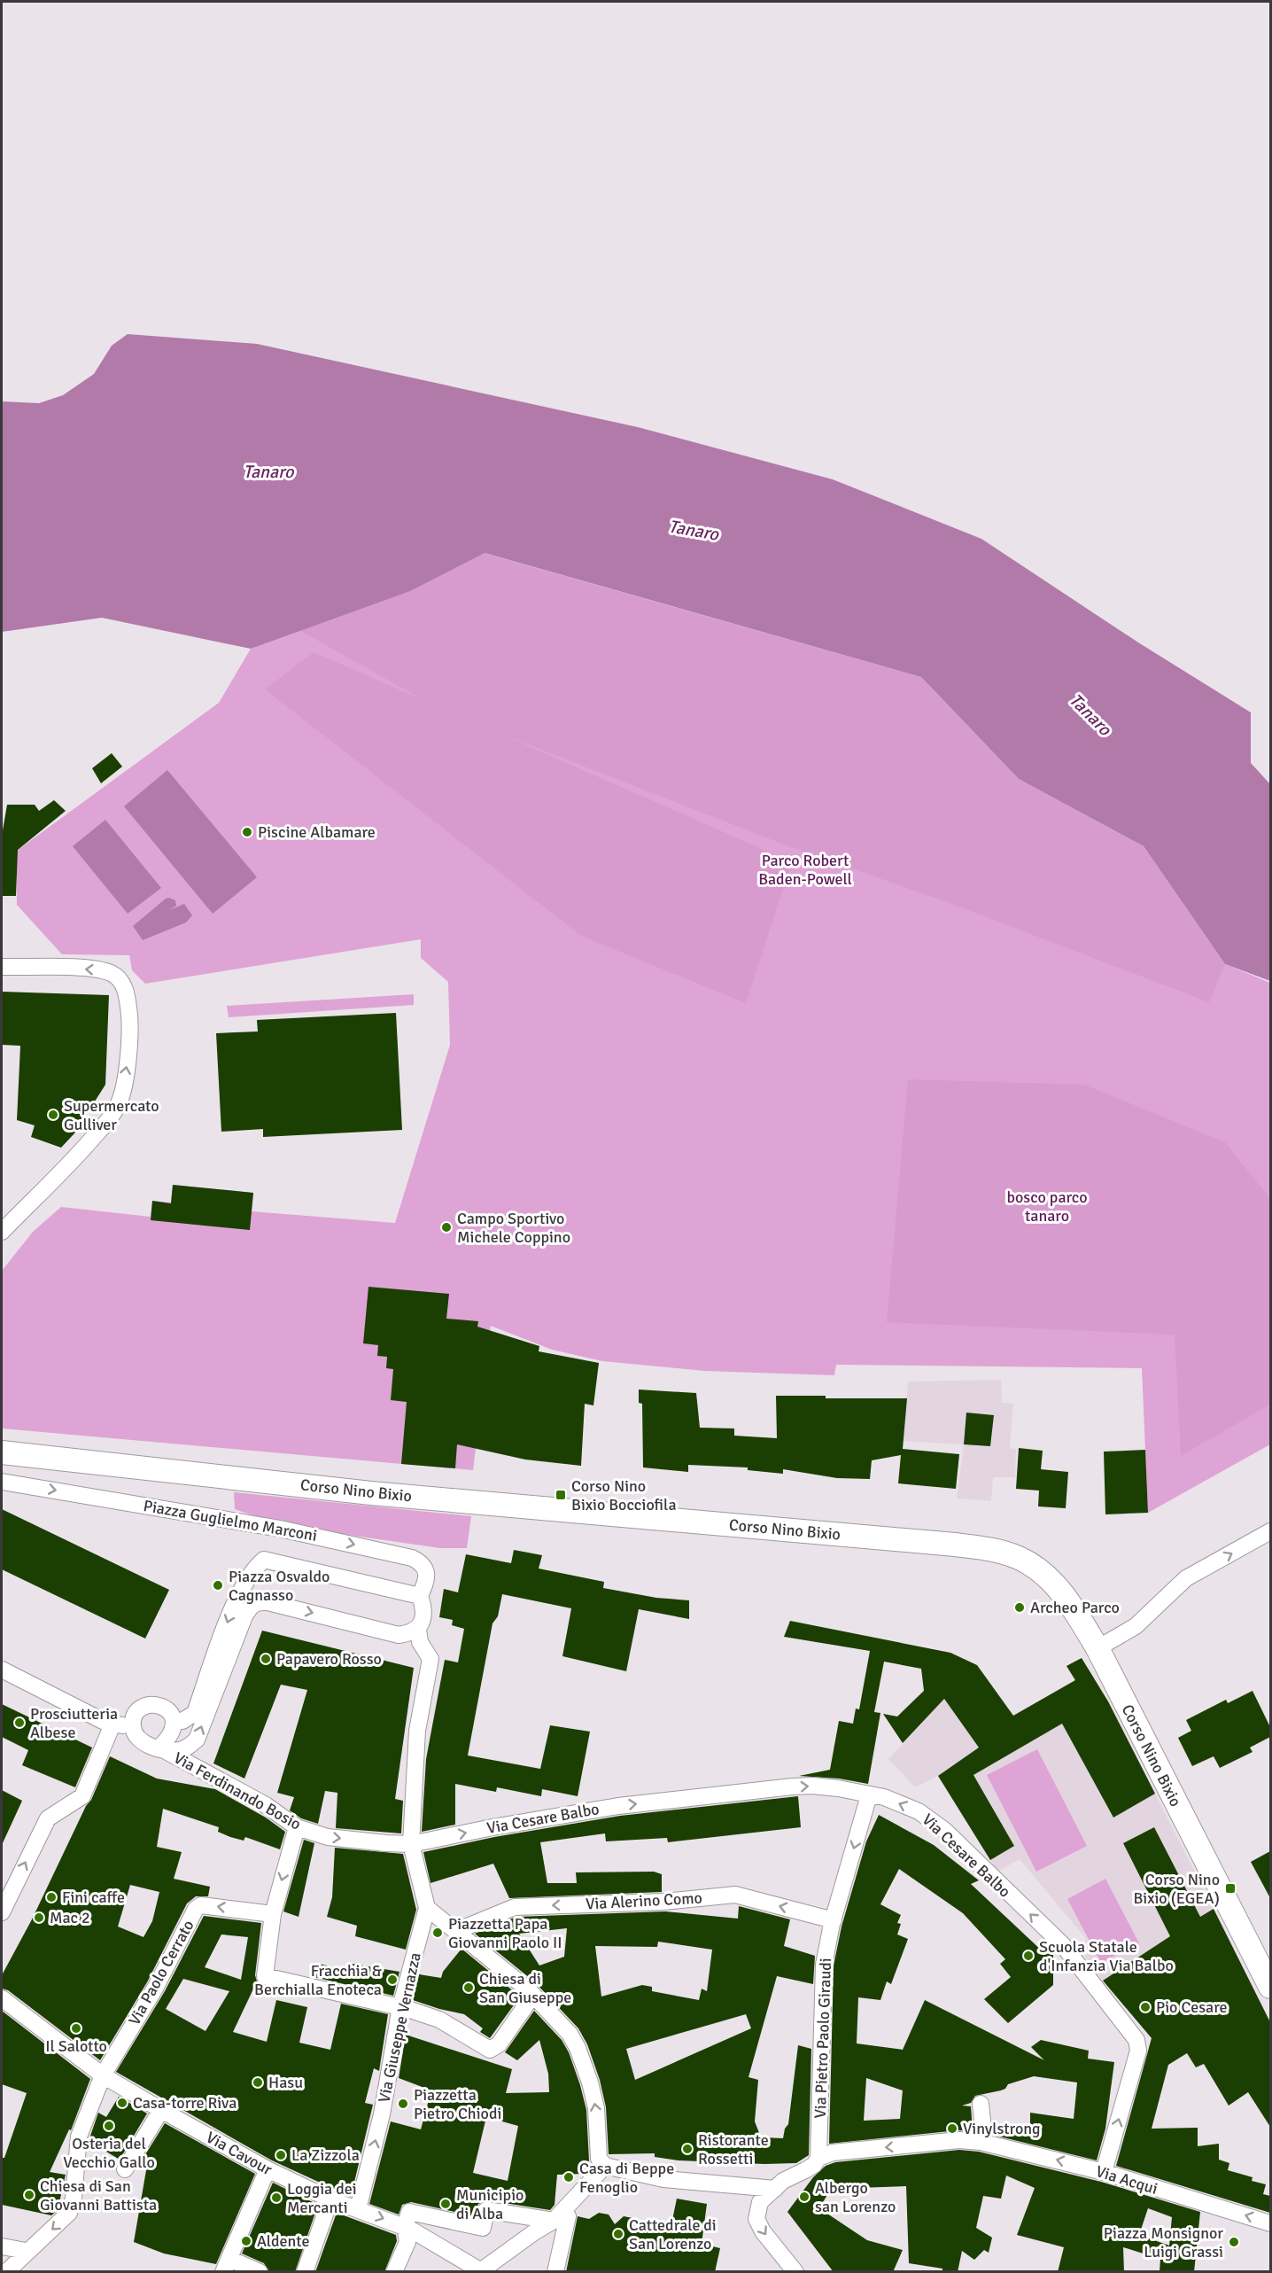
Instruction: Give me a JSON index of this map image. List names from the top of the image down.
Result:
{
  "streets": {
    "main road": ["Corso Nino Bixio"],
    "street": [
      "Piazza Guglielmo Marconi",
      "Via Ferdinando Bosio",
      "Via Cesare Balbo",
      "Via Alerino Como",
      "Via Paolo Cerrato",
      "Via Giuseppe Vernazza",
      "Via Pietro Paolo Giraudi",
      "Via Cavour",
      "Via Acqui"
    ]
  },
  "crossings": [
    ["Piazza Guglielmo Marconi", "Via Ferdinando Bosio"],
    ["Piazza Guglielmo Marconi", "Via Giuseppe Vernazza"],
    ["Via Ferdinando Bosio", "Via Cesare Balbo"],
    ["Via Ferdinando Bosio", "Via Giuseppe Vernazza"],
    ["Via Cesare Balbo", "Via Giuseppe Vernazza"],
    ["Via Cesare Balbo", "Via Pietro Paolo Giraudi"],
    ["Via Cesare Balbo", "Via Acqui"],
    ["Via Alerino Como", "Via Pietro Paolo Giraudi"],
    ["Via Paolo Cerrato", "Via Cavour"],
    ["Via Giuseppe Vernazza", "Via Cavour"],
    ["Via Pietro Paolo Giraudi", "Via Acqui"]
  ],
  "one_way": [
    "Via Ferdinando Bosio",
    "Via Alerino Como",
    "Via Paolo Cerrato",
    "Via Pietro Paolo Giraudi"
  ],
  "water": ["Tanaro"],
  "parks": ["Parco Robert Baden-Powell", "bosco parco tanaro"],
  "places": {
    "other": [
      "Piscine Albamare",
      "Supermercato Gulliver",
      "Campo Sportivo Michele Coppino",
      "Piazza Osvaldo Cagnasso",
      "Archeo Parco",
      "Papavero Rosso",
      "Prosciutteria Albese",
      "Fini caffe",
      "Mac 2",
      "Piazzetta Papa Giovanni Paolo II",
      "Scuola Statale d'Infanzia Via Balbo",
      "Fracchia & Berchialla Enoteca",
      "Chiesa di San Giuseppe",
      "Pio Cesare",
      "Il Salotto",
      "Hasu",
      "Casa-torre Riva",
      "Piazzetta Pietro Chiodi",
      "Osteria del Vecchio Gallo",
      "Vinylstrong",
      "Ristorante Rossetti",
      "La Zizzola",
      "Casa di Beppe Fenoglio",
      "Chiesa di San Giovanni Battista",
      "Albergo san Lorenzo",
      "Loggia dei Mercanti",
      "Municipio di Alba",
      "Cattedrale di San Lorenzo",
      "Aldente",
      "Piazza Monsignor Luigi Grassi"
    ],
    "transit": ["Corso Nino Bixio Bocciofila", "Corso Nino Bixio (EGEA)"]
  }
}
